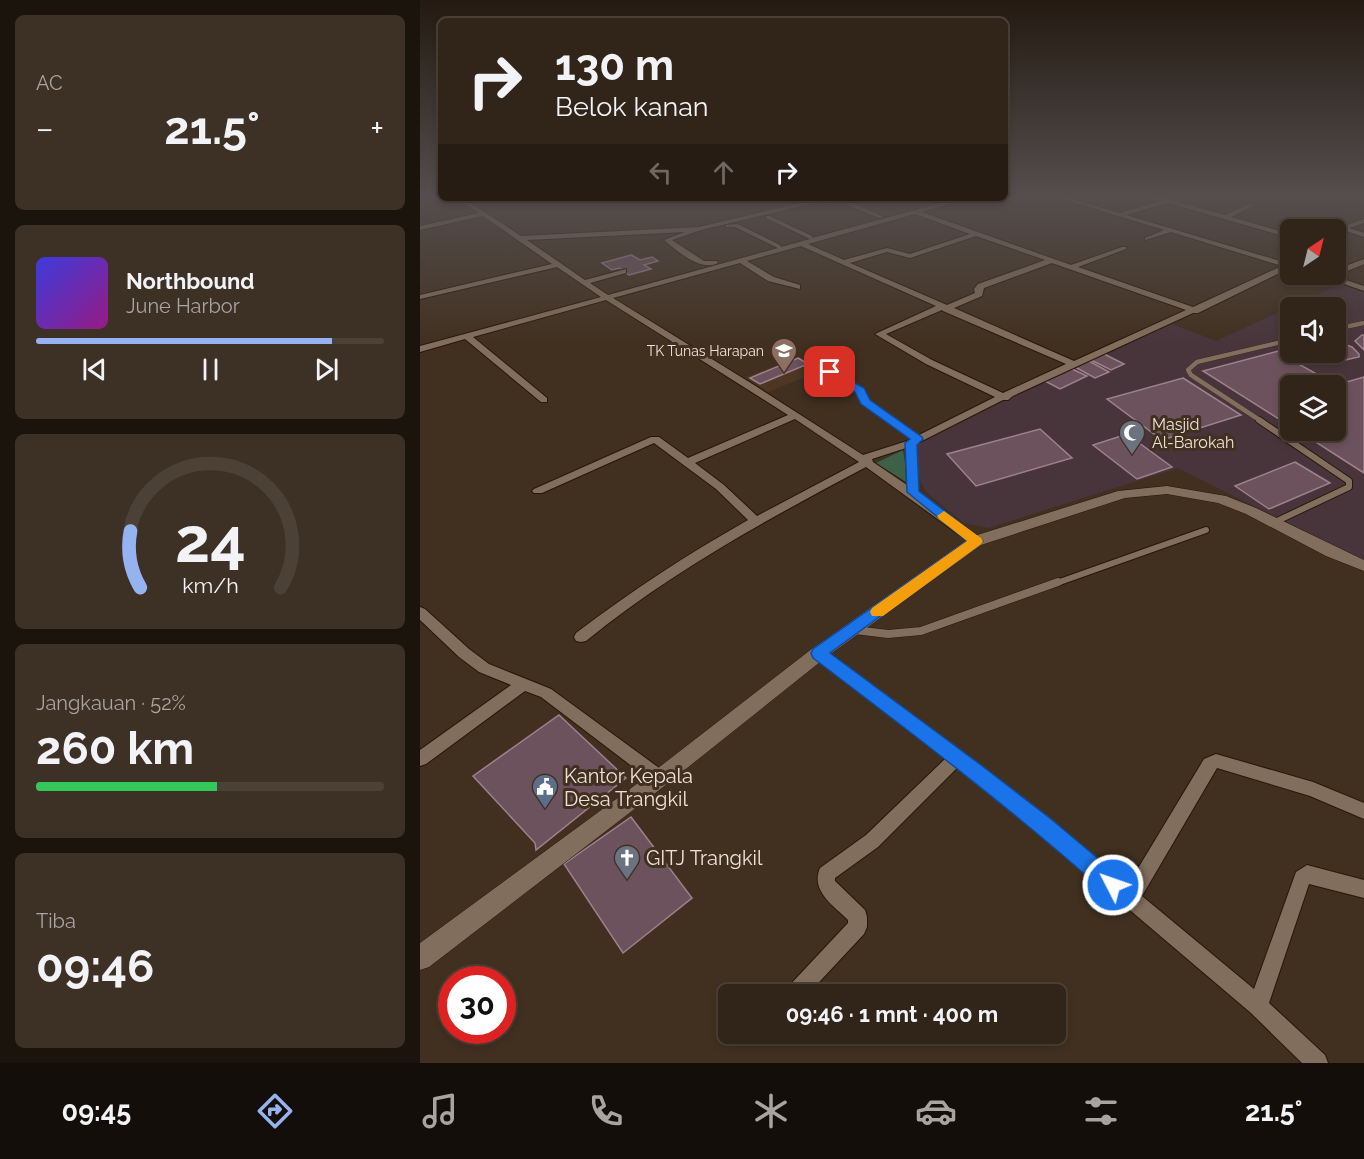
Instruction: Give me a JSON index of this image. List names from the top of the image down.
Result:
{
  "places": {
    "school or university": ["TK Tunas Harapan"],
    "mosque": ["Masjid Al-Barokah"],
    "public building": ["Kantor Kepala Desa Trangkil"],
    "church": ["GITJ Trangkil"]
  },
  "north": "top right",
  "page": {
    "tile": [
      "AC",
      ["Jangkauan · 52%", "260 km"],
      ["Tiba", "09:46"]
    ],
    "turn": ["130 m", "Belok kanan"],
    "heat": ["−", "21.5°", "+"],
    "song": ["Northbound", "June Harbor"],
    "limit": "30",
    "trip": "09:46 · 1 mnt · 400 m",
    "tabs": ["09:45", "21.5°"],
    "gauge": ["24", "km/h"]
  }
}
